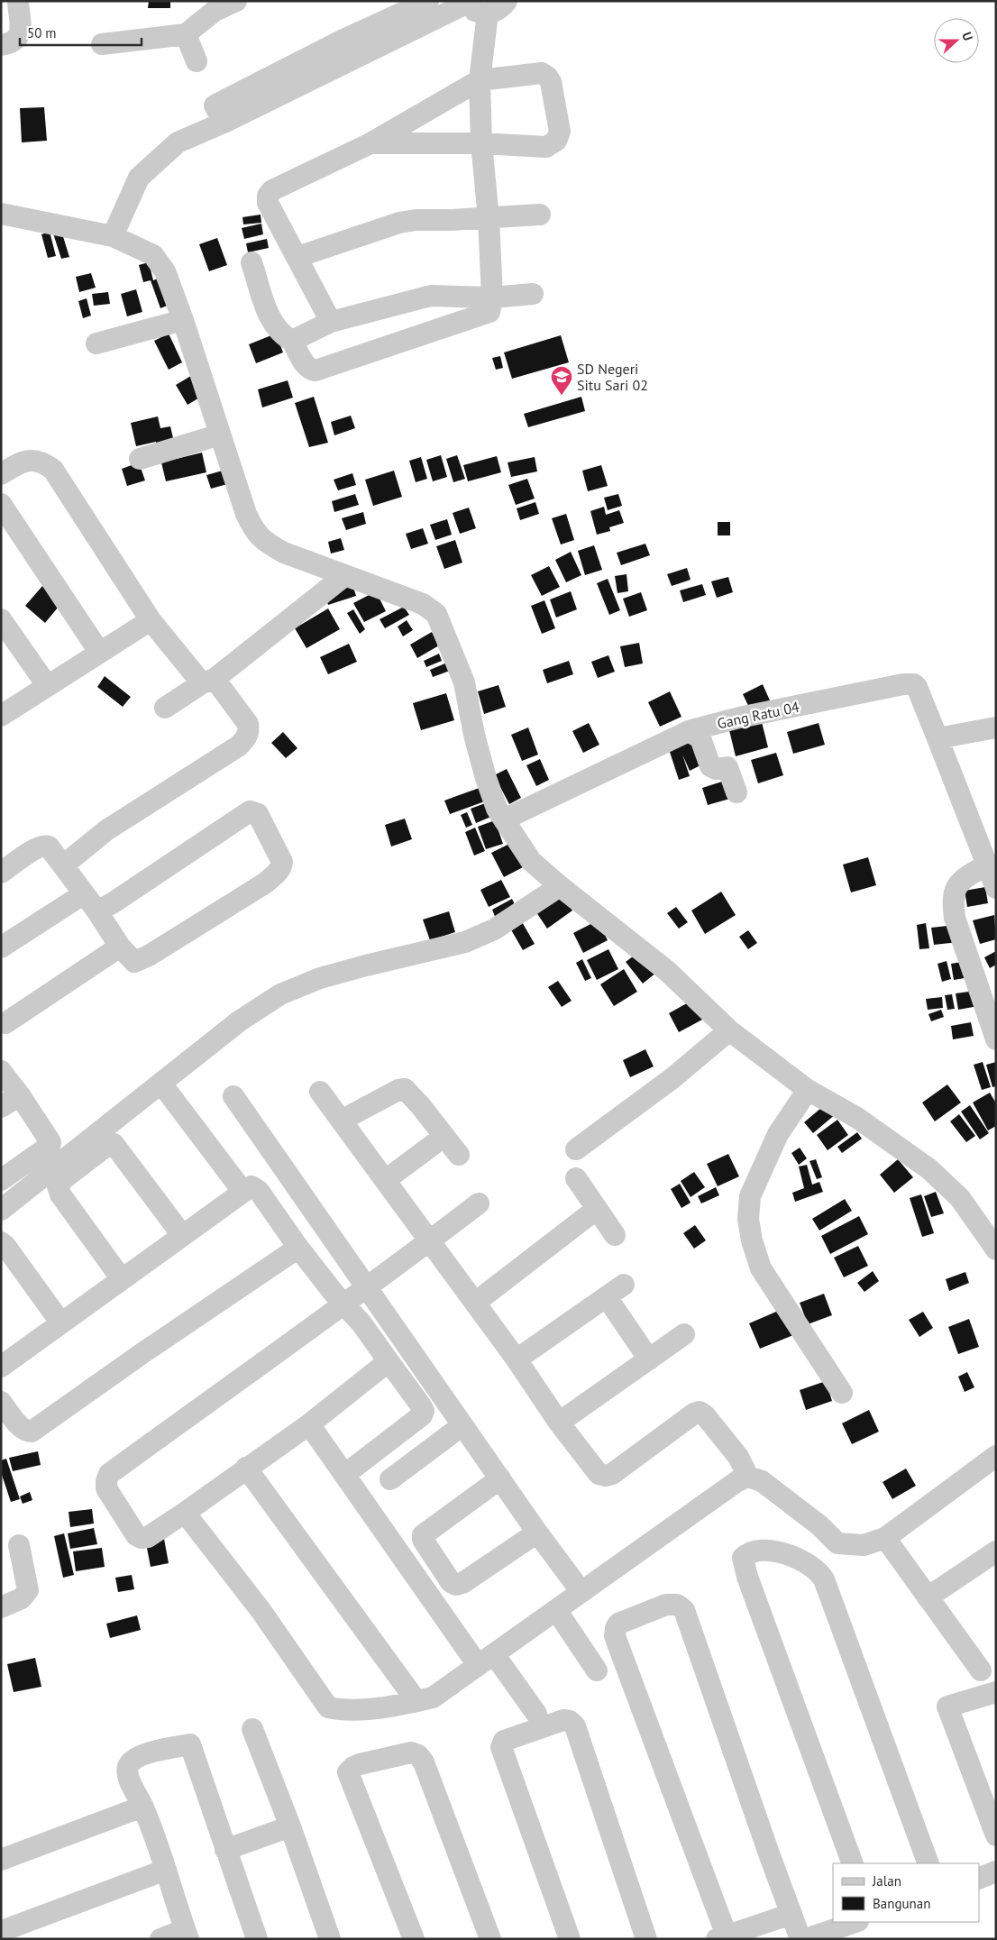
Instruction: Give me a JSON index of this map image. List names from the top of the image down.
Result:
{
  "streets": {
    "street": ["Gang Ratu 04"]
  },
  "places": {
    "school or university": ["SD Negeri Situ Sari 02"]
  },
  "legend": ["Jalan", "Bangunan"],
  "scale_bar": "50 m",
  "north": "right"
}
